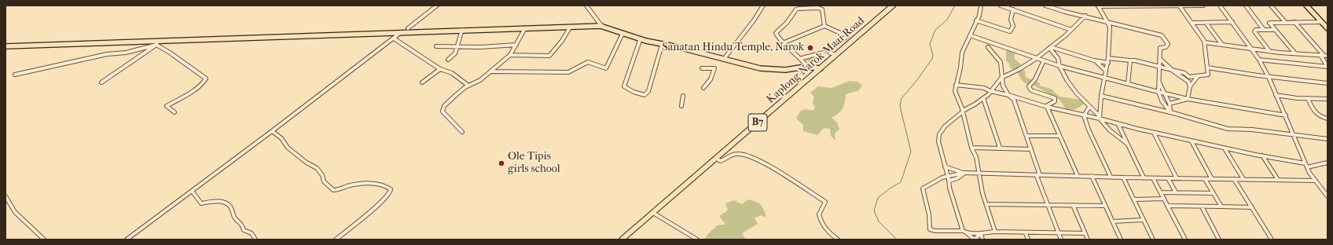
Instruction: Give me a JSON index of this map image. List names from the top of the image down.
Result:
{
  "streets": {
    "highway": ["Kaplong-Narok-Maai Road", "B7"]
  },
  "places": ["Sanatan Hindu Temple, Narok", "Ole Tipis girls school"]
}
